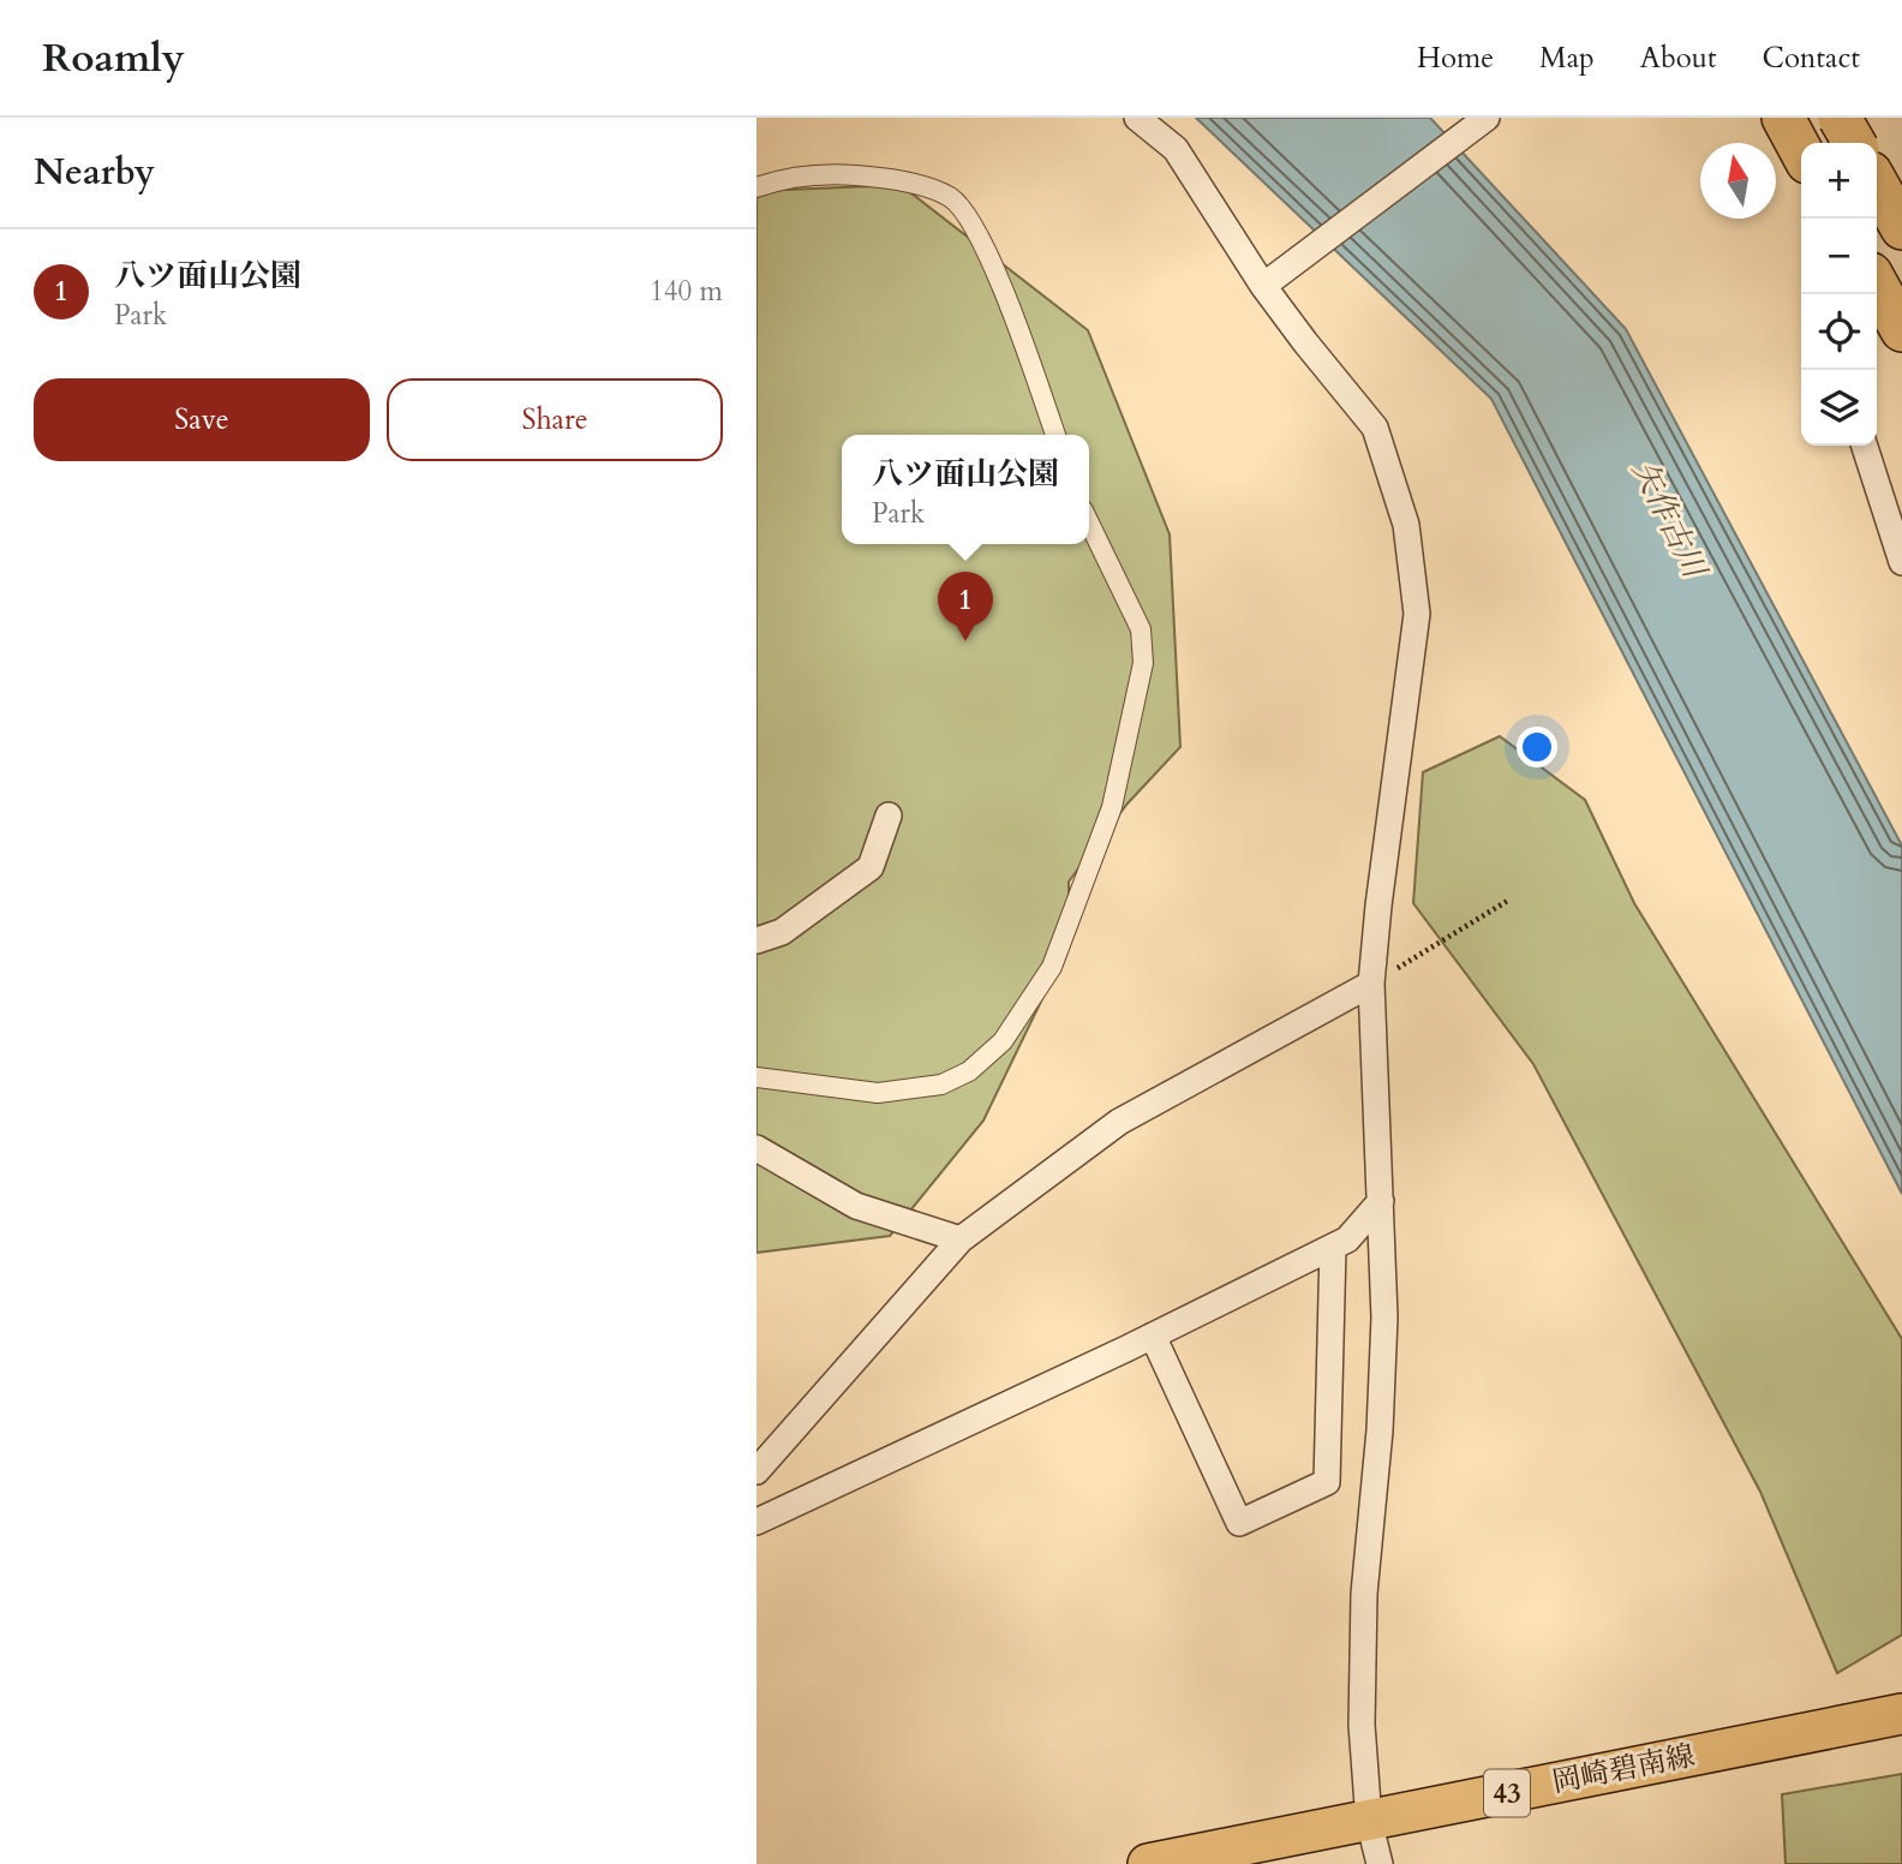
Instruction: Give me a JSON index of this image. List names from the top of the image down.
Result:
{
  "streets": {
    "main road": ["岡崎碧南線", "43"]
  },
  "water": ["矢作古川"],
  "north": "top",
  "page": {
    "header": "Roamly",
    "nav": [
      "Home",
      "Map",
      "About",
      "Contact"
    ],
    "heading": "Nearby",
    "map_buttons": ["+", "−"],
    "list": [
      {
        "mark": "1",
        "name": "八ツ面山公園",
        "note": "Park",
        "value": "140 m"
      }
    ],
    "buttons": ["Save", "Share"],
    "popup": ["八ツ面山公園", "Park"],
    "pins": "1"
  }
}
